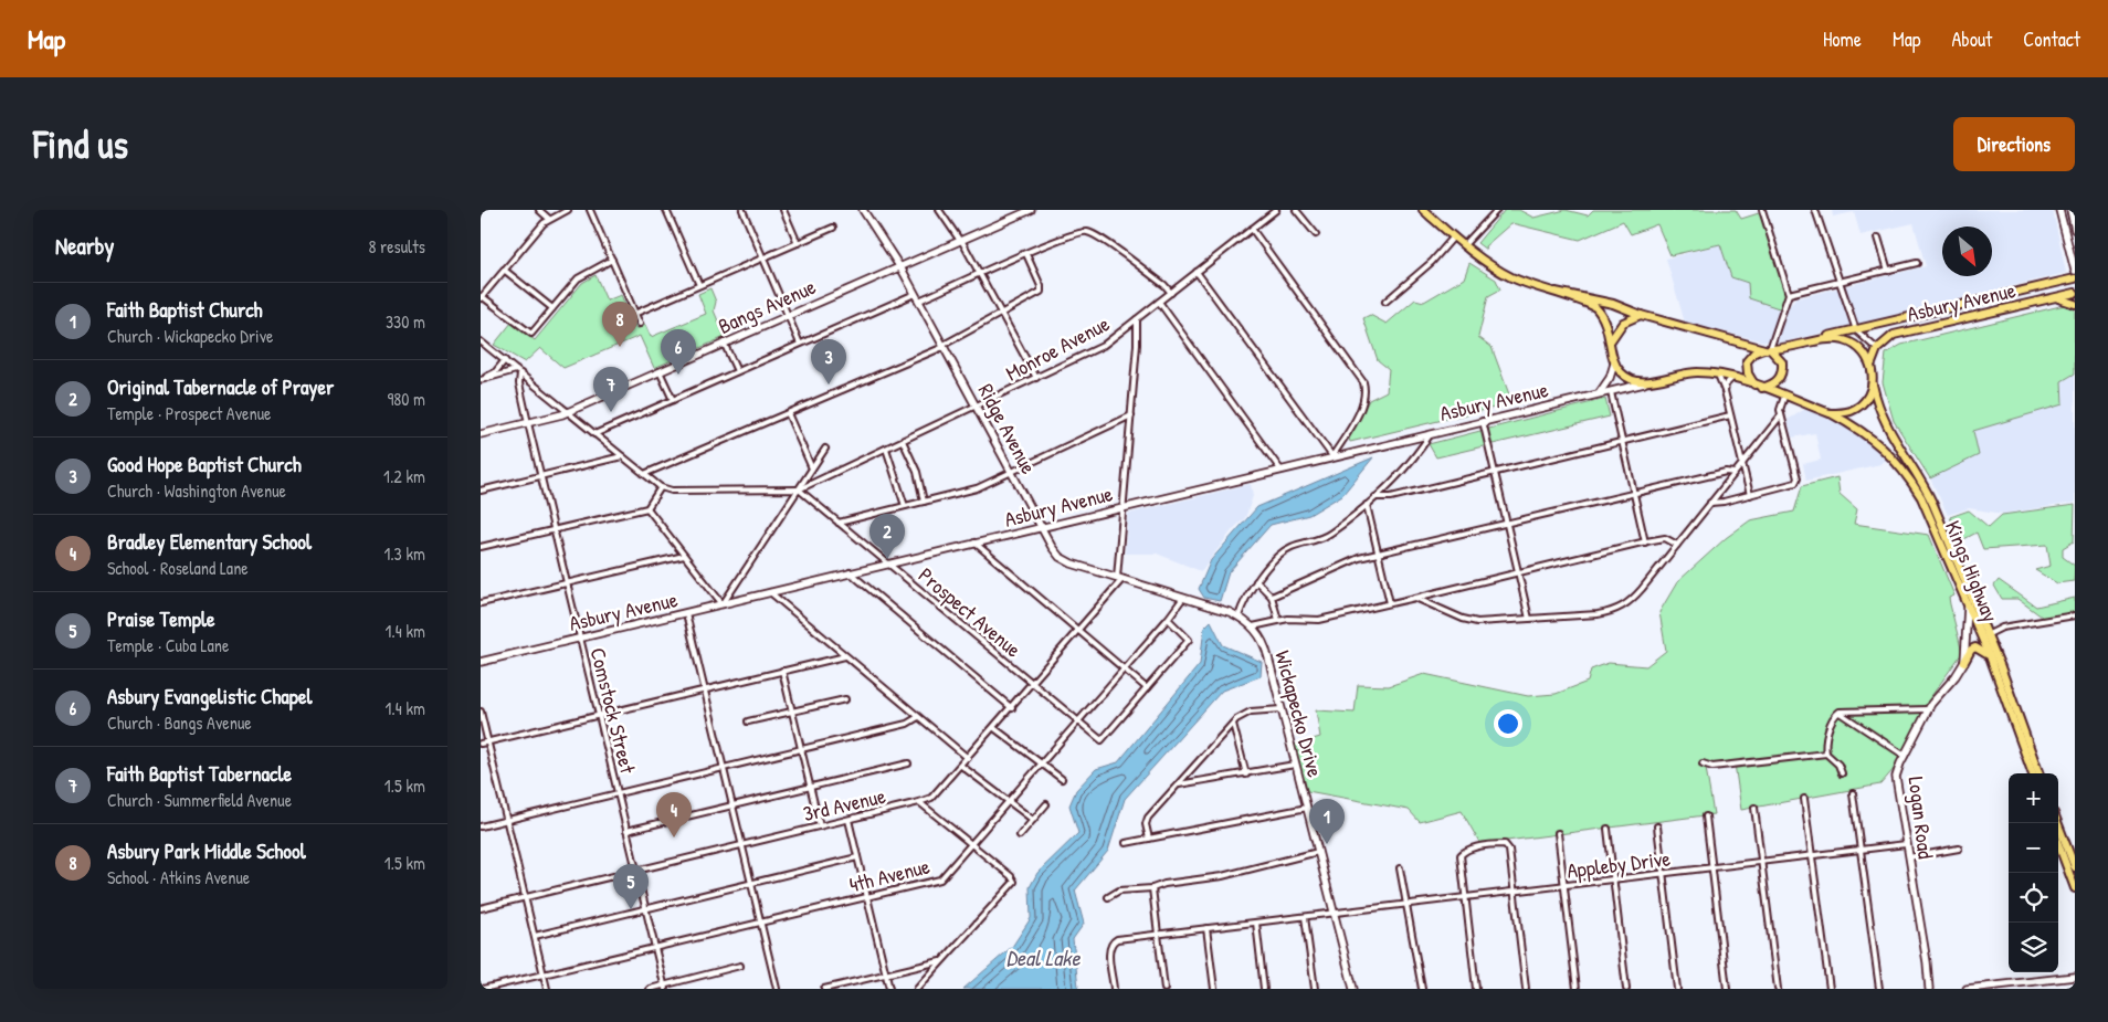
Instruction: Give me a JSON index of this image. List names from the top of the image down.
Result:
{
  "streets": {
    "main road": ["Asbury Avenue", "Kings Highway"],
    "street": [
      "Bangs Avenue",
      "Monroe Avenue",
      "Ridge Avenue",
      "Prospect Avenue",
      "Comstock Street",
      "Wickapecko Drive",
      "3rd Avenue",
      "Logan Road",
      "Appleby Drive",
      "4th Avenue"
    ]
  },
  "crossings": [
    ["Asbury Avenue", "Ridge Avenue"],
    ["Asbury Avenue", "Kings Highway"],
    ["Asbury Avenue", "Prospect Avenue"],
    ["Asbury Avenue", "Comstock Street"],
    ["Bangs Avenue", "Ridge Avenue"],
    ["Bangs Avenue", "Comstock Street"],
    ["Monroe Avenue", "Ridge Avenue"],
    ["Monroe Avenue", "Prospect Avenue"],
    ["Ridge Avenue", "Wickapecko Drive"],
    ["Ridge Avenue", "3rd Avenue"],
    ["Ridge Avenue", "4th Avenue"],
    ["Prospect Avenue", "3rd Avenue"],
    ["Prospect Avenue", "4th Avenue"],
    ["Comstock Street", "3rd Avenue"],
    ["Comstock Street", "4th Avenue"],
    ["Wickapecko Drive", "Appleby Drive"],
    ["Logan Road", "Appleby Drive"]
  ],
  "water": ["Deal Lake"],
  "north": "bottom right",
  "page": {
    "header": "Map",
    "nav": [
      "Home",
      "Map",
      "About",
      "Contact"
    ],
    "buttons": "Directions",
    "title": "Find us",
    "heading": ["Nearby", "8 results"],
    "list": [
      {
        "mark": "1",
        "name": "Faith Baptist Church",
        "note": "Church · Wickapecko Drive",
        "value": "330 m"
      },
      {
        "mark": "2",
        "name": "Original Tabernacle of Prayer",
        "note": "Temple · Prospect Avenue",
        "value": "980 m"
      },
      {
        "mark": "3",
        "name": "Good Hope Baptist Church",
        "note": "Church · Washington Avenue",
        "value": "1.2 km"
      },
      {
        "mark": "4",
        "name": "Bradley Elementary School",
        "note": "School · Roseland Lane",
        "value": "1.3 km"
      },
      {
        "mark": "5",
        "name": "Praise Temple",
        "note": "Temple · Cuba Lane",
        "value": "1.4 km"
      },
      {
        "mark": "6",
        "name": "Asbury Evangelistic Chapel",
        "note": "Church · Bangs Avenue",
        "value": "1.4 km"
      },
      {
        "mark": "7",
        "name": "Faith Baptist Tabernacle",
        "note": "Church · Summerfield Avenue",
        "value": "1.5 km"
      },
      {
        "mark": "8",
        "name": "Asbury Park Middle School",
        "note": "School · Atkins Avenue",
        "value": "1.5 km"
      }
    ],
    "pins": [
      "8",
      "6",
      "3",
      "7",
      "2",
      "4",
      "1",
      "5"
    ],
    "map_buttons": ["+", "−"]
  }
}
